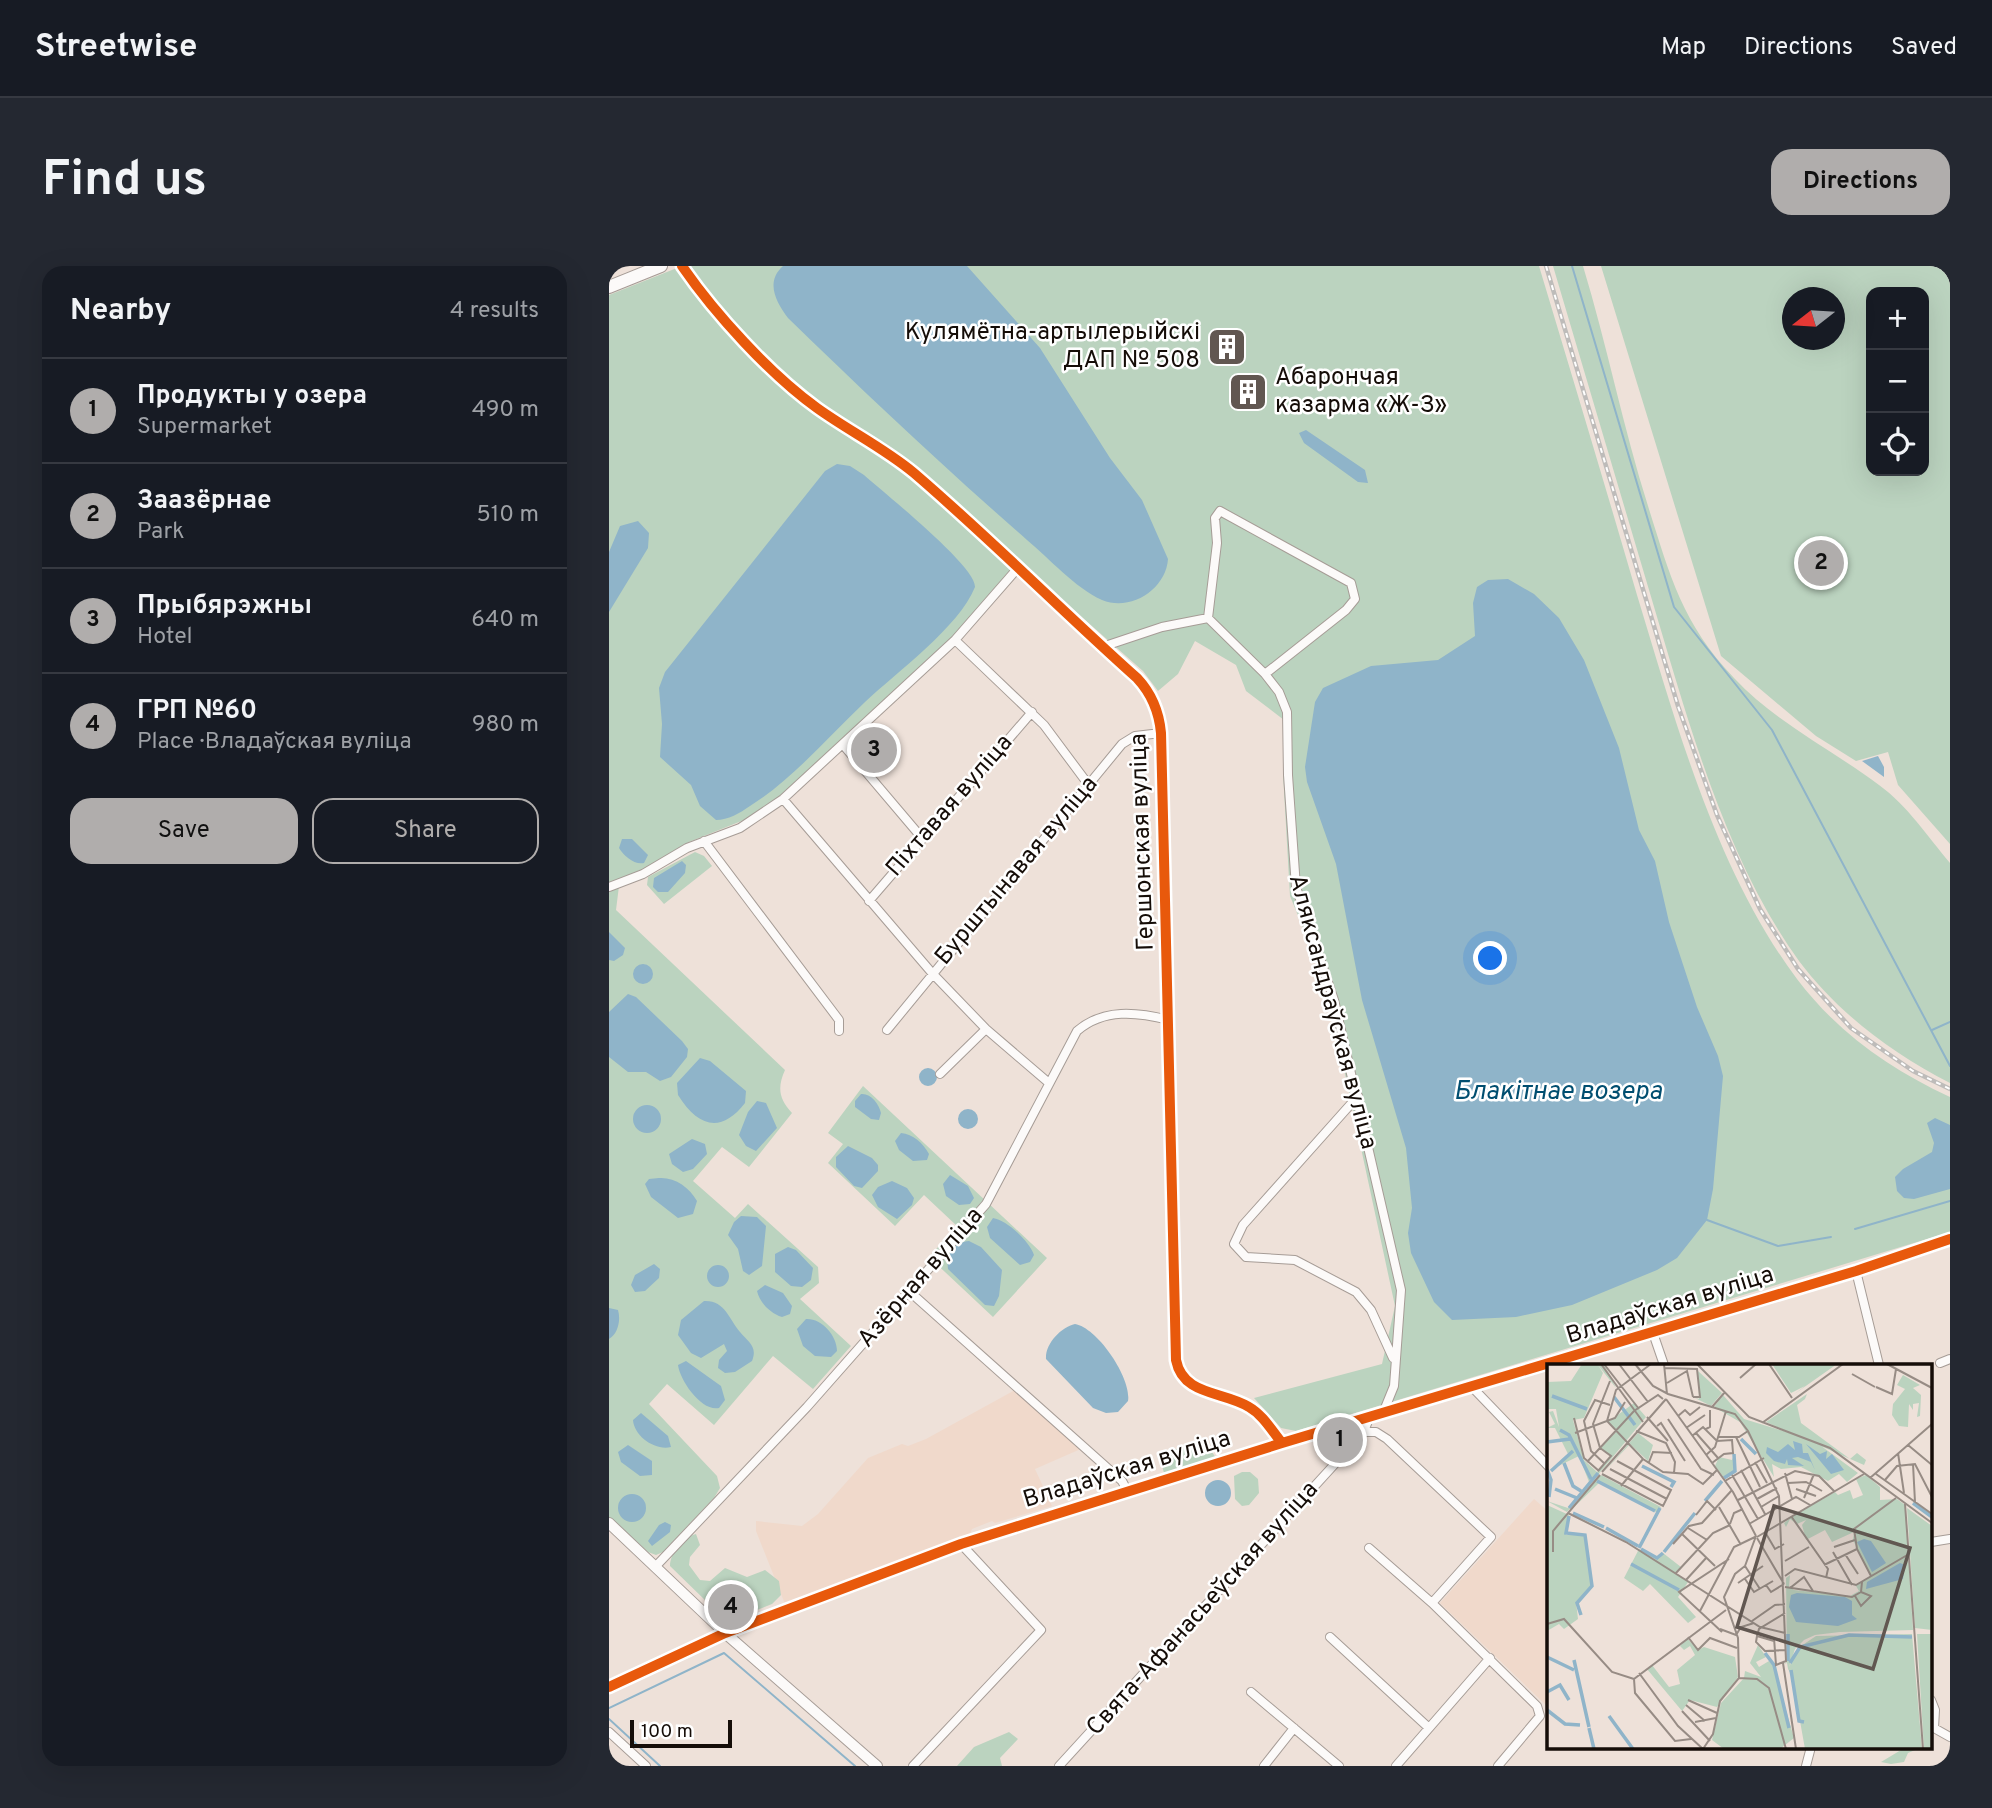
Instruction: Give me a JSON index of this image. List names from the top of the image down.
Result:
{
  "streets": {
    "street": [
      "Піхтавая вуліца",
      "Гершонская вуліца",
      "Бурштынавая вуліца",
      "Аляксандраўская вуліца",
      "Азёрная вуліца",
      "Владаўская вуліца",
      "Свята-Афанасьеўская вуліца"
    ]
  },
  "crossings": [
    ["Гершонская вуліца", "Бурштынавая вуліца"],
    ["Гершонская вуліца", "Азёрная вуліца"],
    ["Гершонская вуліца", "Владаўская вуліца"],
    ["Аляксандраўская вуліца", "Владаўская вуліца"],
    ["Владаўская вуліца", "Свята-Афанасьеўская вуліца"]
  ],
  "water": ["Блакітнае возера"],
  "places": {
    "building": ["Кулямётна-артылерыйскі ДАП № 508", "Абарончая казарма «Ж-З»"]
  },
  "scale_bar": "100 m",
  "north": "left",
  "page": {
    "header": "Streetwise",
    "nav": ["Map", "Directions", "Saved"],
    "buttons": [
      "Directions",
      ["Save", "Share"]
    ],
    "title": "Find us",
    "heading": ["Nearby", "4 results"],
    "map_buttons": ["+", "−"],
    "list": [
      {
        "mark": "1",
        "name": "Продукты у озера",
        "note": "Supermarket",
        "value": "490 m"
      },
      {
        "mark": "2",
        "name": "Заазёрнае",
        "note": "Park",
        "value": "510 m"
      },
      {
        "mark": "3",
        "name": "Прыбярэжны",
        "note": "Hotel",
        "value": "640 m"
      },
      {
        "mark": "4",
        "name": "ГРП №60",
        "note": "Place · Владаўская вуліца",
        "value": "980 m"
      }
    ],
    "pins": [
      "2",
      "3",
      "1",
      "4"
    ],
    "scale": "100 m"
  }
}
